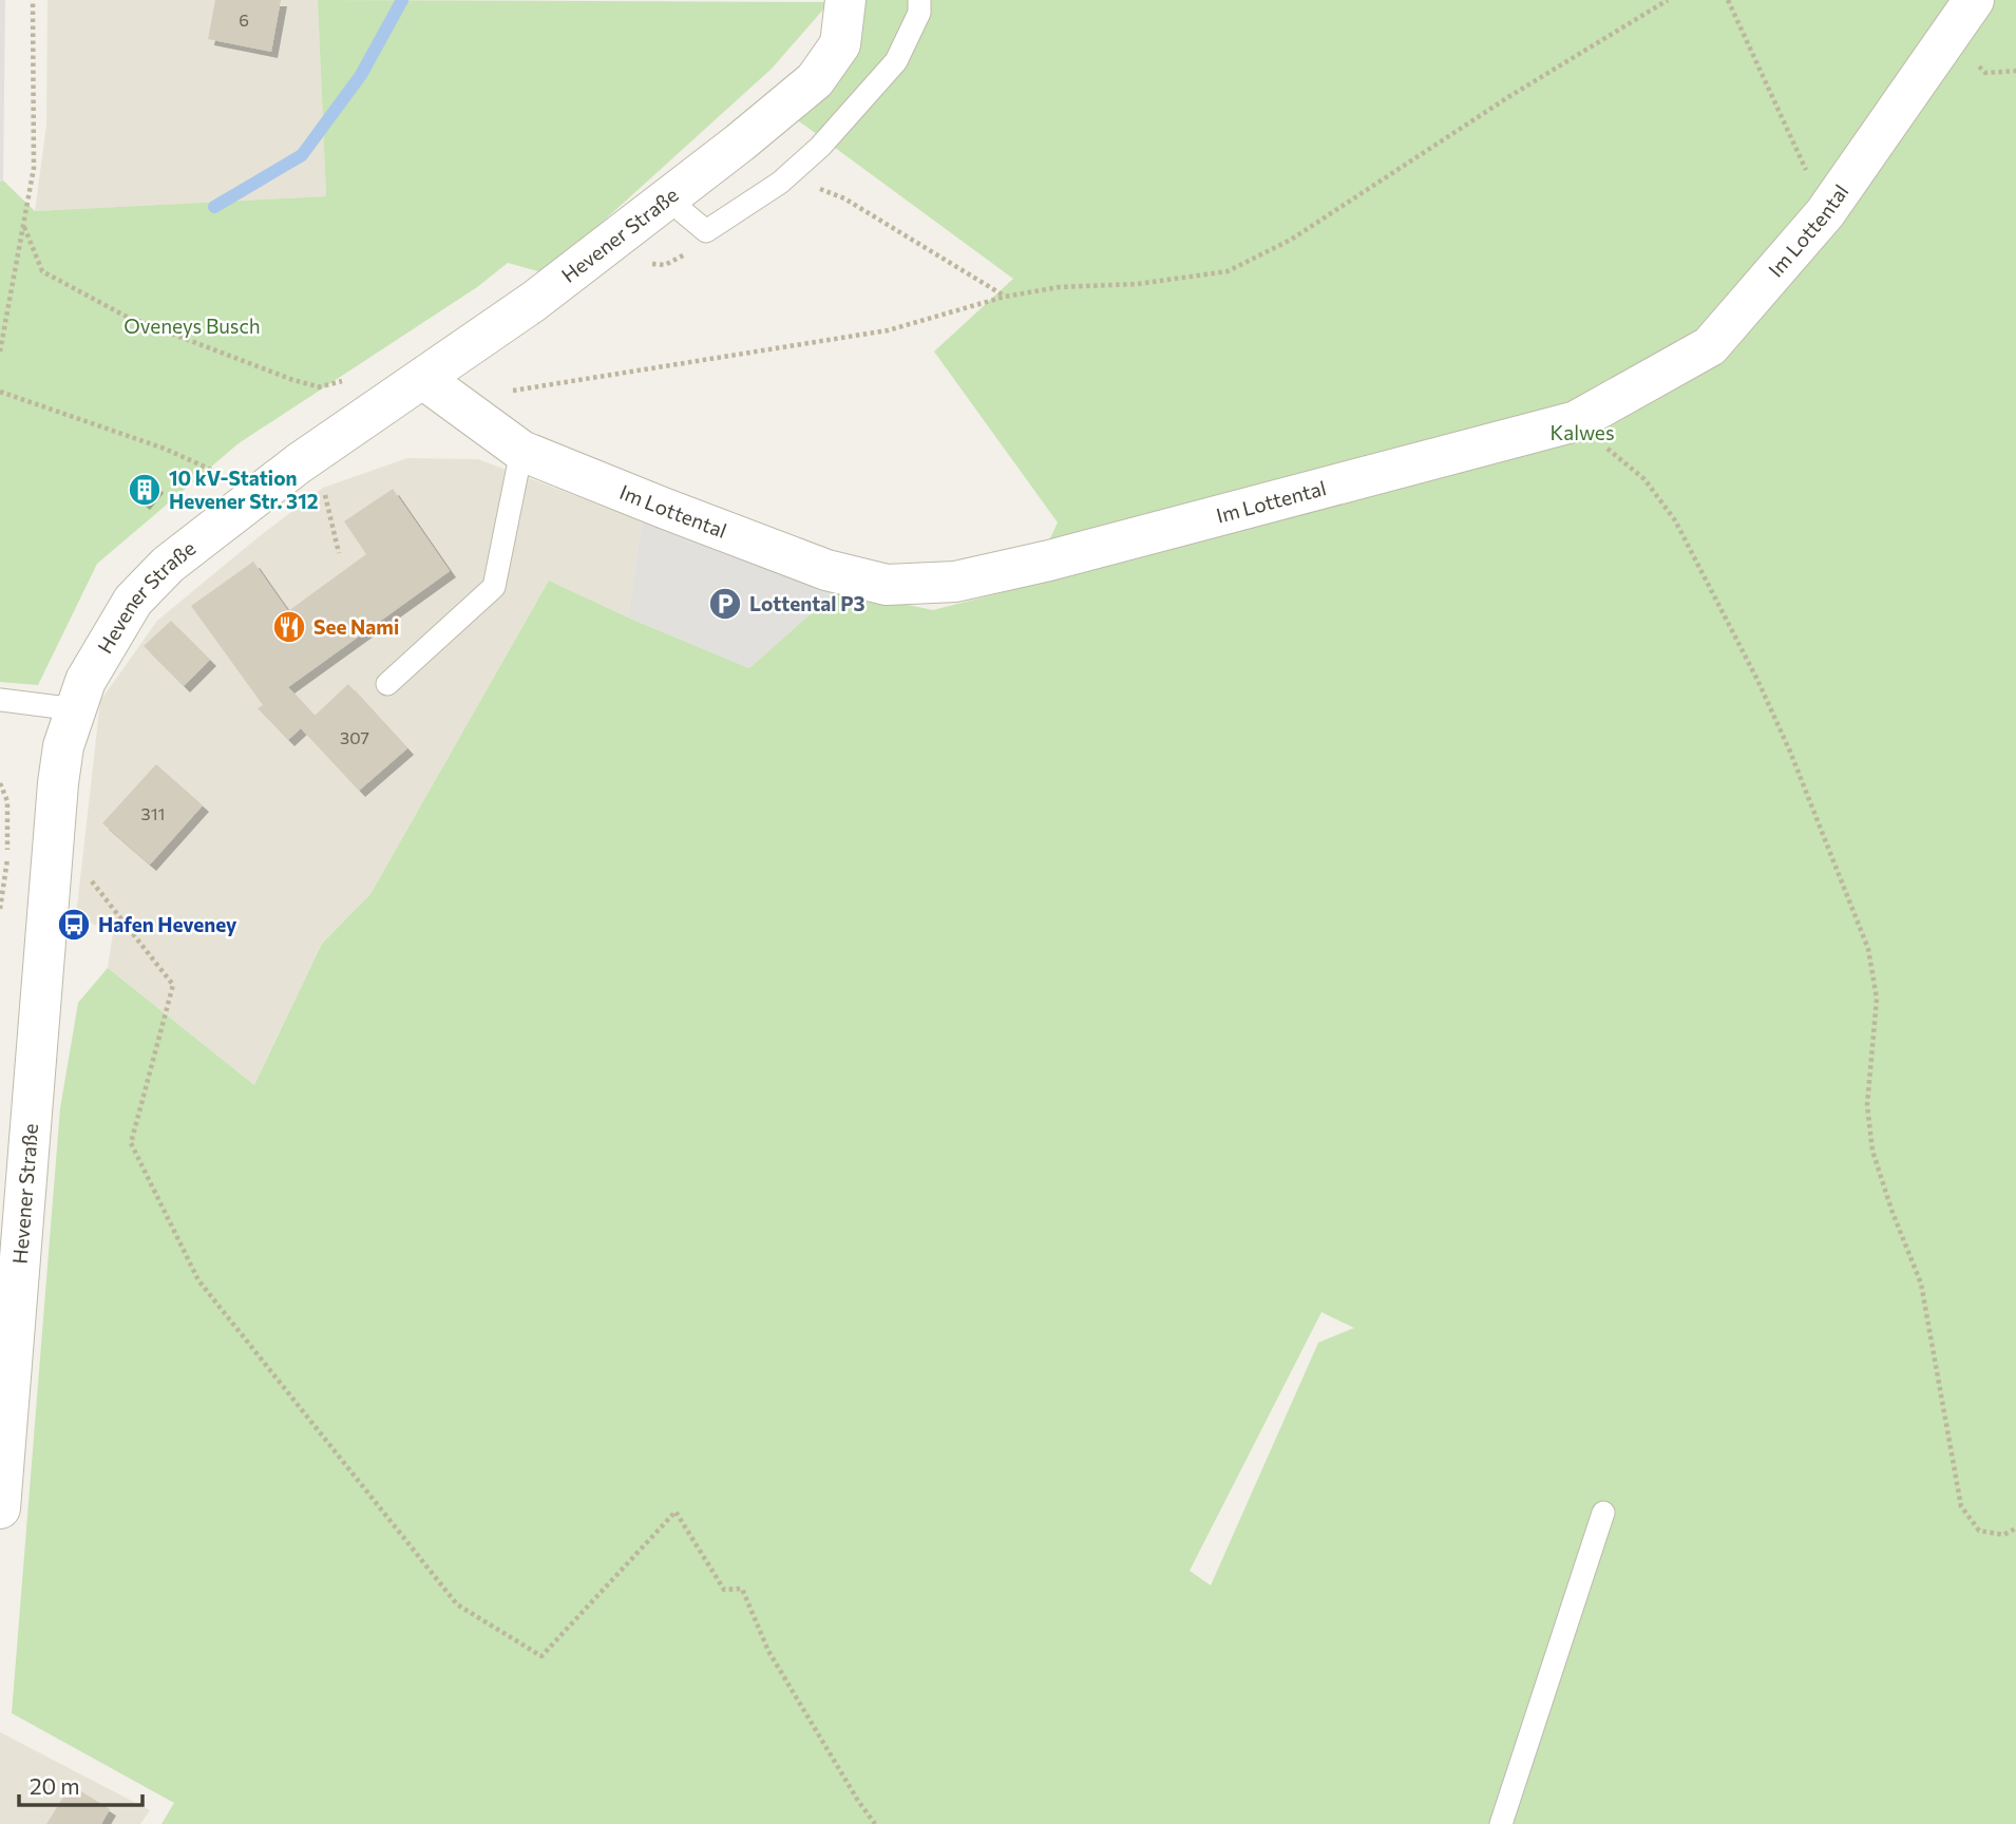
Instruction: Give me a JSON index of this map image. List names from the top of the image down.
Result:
{
  "streets": {
    "street": ["Im Lottental", "Hevener Straße"]
  },
  "crossings": [
    ["Im Lottental", "Hevener Straße"]
  ],
  "parks": ["Oveneys Busch", "Kalwes"],
  "places": {
    "building": ["10 kV-Station Hevener Str. 312"],
    "parking": ["Lottental P3"],
    "restaurant": ["See Nami"],
    "bus stop": ["Hafen Heveney"]
  },
  "house_numbers": ["6", "307", "311"],
  "scale_bar": "20 m"
}
